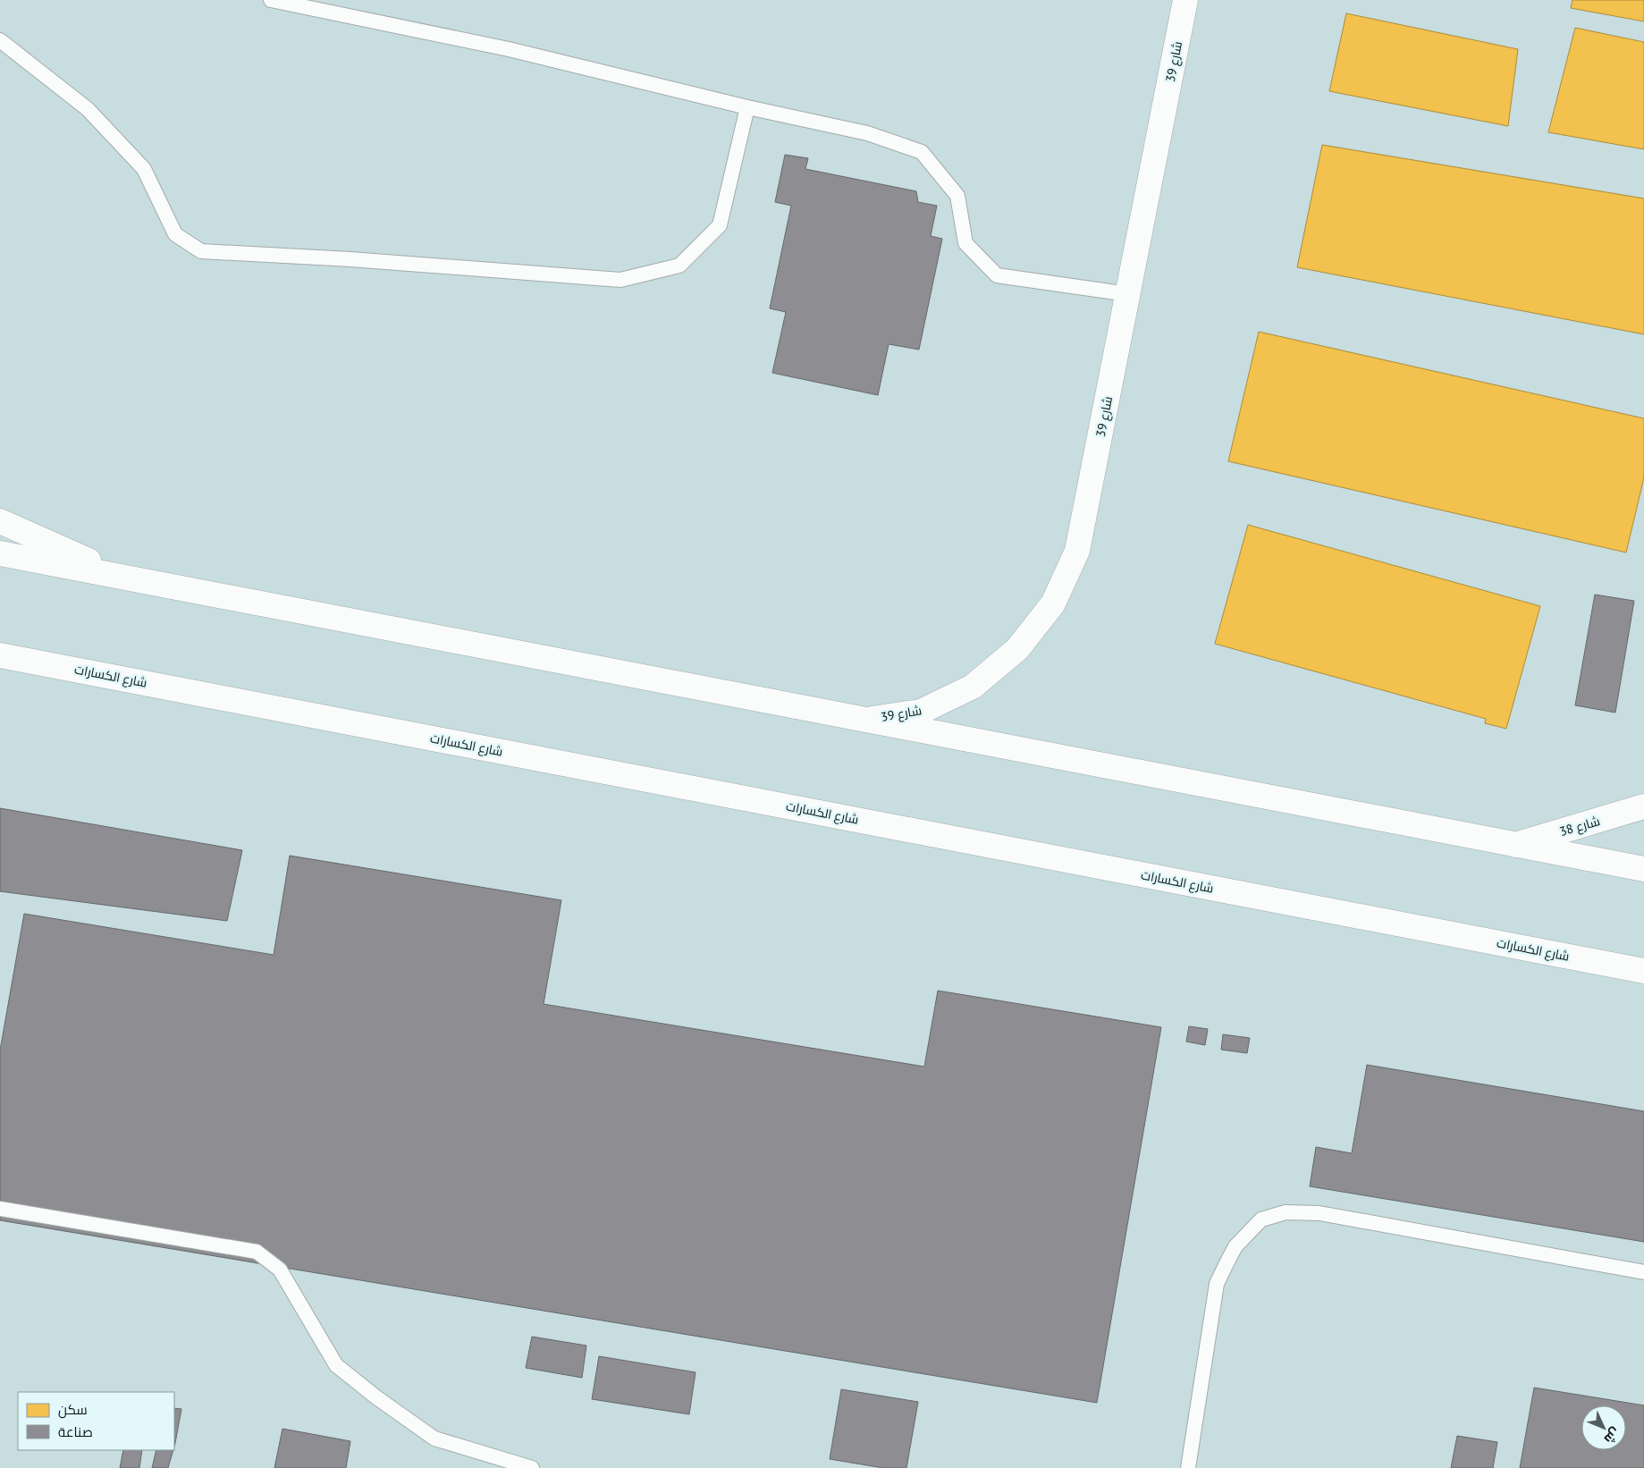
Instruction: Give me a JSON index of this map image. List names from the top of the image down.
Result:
{
  "streets": {
    "street": ["شارع 39", "شارع الكسارات", "شارع 38"]
  },
  "legend": ["سكن", "صناعة"],
  "north": "bottom right"
}
